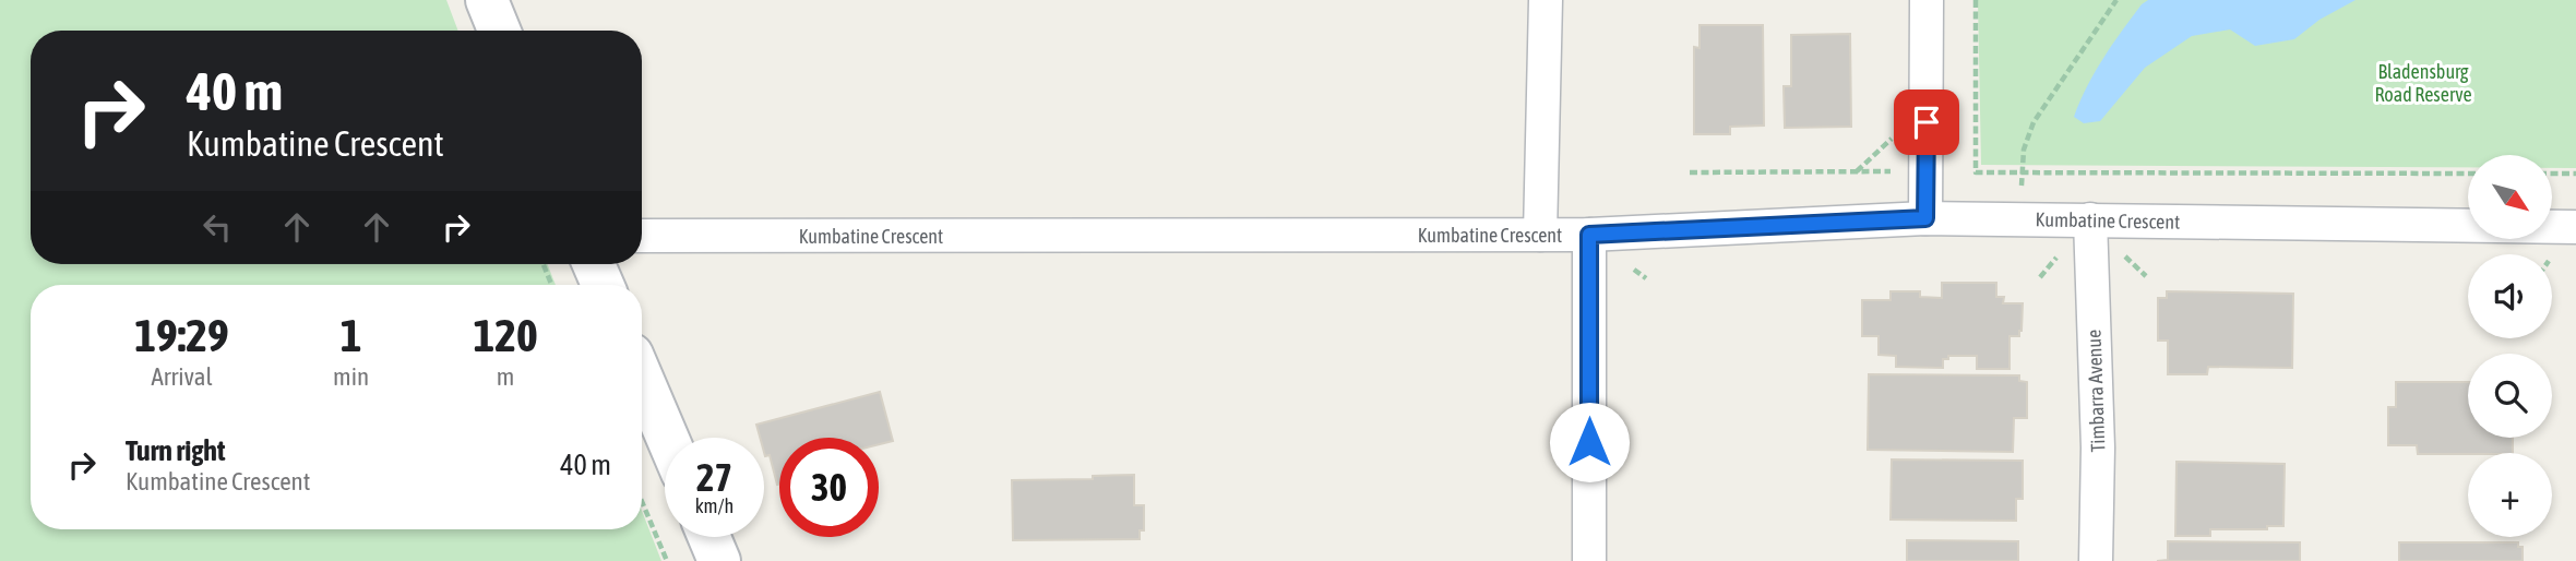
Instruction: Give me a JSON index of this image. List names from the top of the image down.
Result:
{
  "streets": {
    "street": ["Kumbatine Crescent", "Timbarra Avenue"]
  },
  "crossings": [
    ["Kumbatine Crescent", "Timbarra Avenue"]
  ],
  "parks": ["Bladensburg Road Reserve"],
  "north": "bottom right",
  "page": {
    "turn": ["40 m", "Kumbatine Crescent"],
    "map_buttons": "+",
    "eta": [
      "19:29",
      "Arrival",
      "1",
      "min",
      "120",
      "m"
    ],
    "list": [
      {
        "name": "Turn right",
        "note": "Kumbatine Crescent",
        "value": "40 m"
      }
    ],
    "speed": "27 km/h",
    "limit": "30"
  }
}
